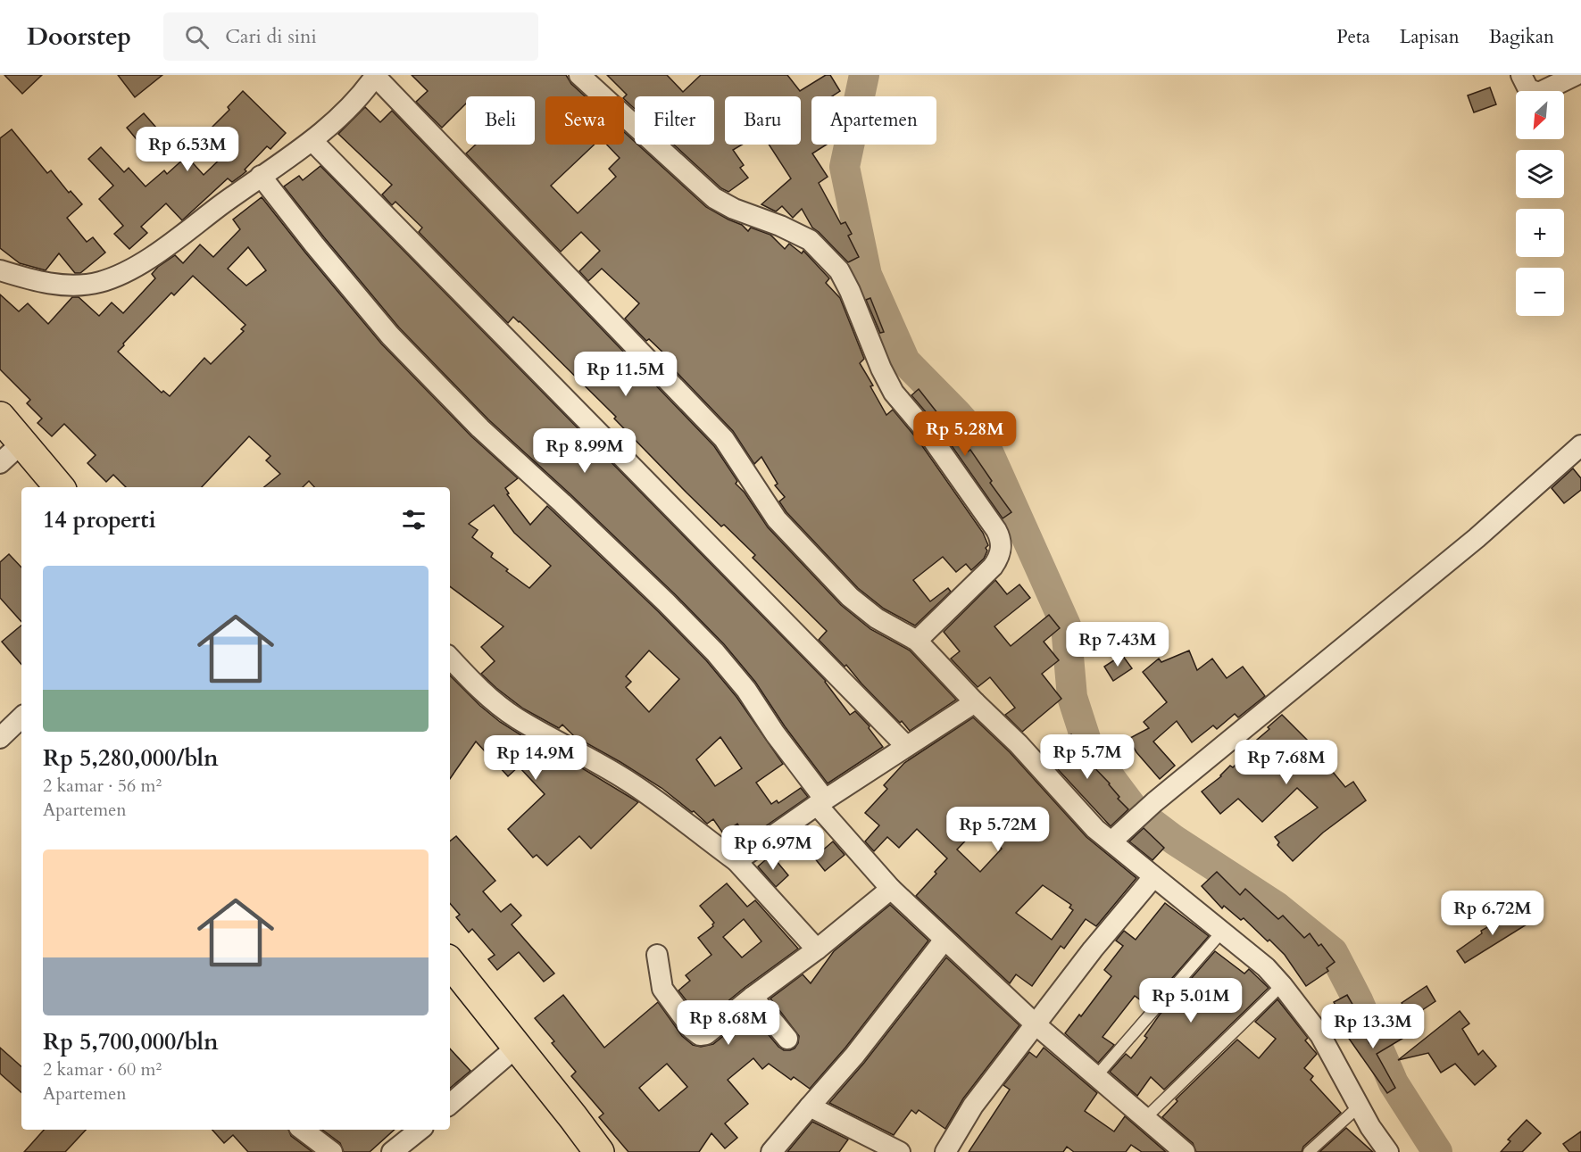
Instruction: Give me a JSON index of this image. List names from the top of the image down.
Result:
{
  "north": "bottom left",
  "page": {
    "header": "Doorstep",
    "search": "Cari di sini",
    "nav": ["Peta", "Lapisan", "Bagikan"],
    "map_buttons": ["+", "−"],
    "chip": [
      "Beli",
      "Sewa",
      "Filter",
      "Baru",
      "Apartemen"
    ],
    "price": [
      "Rp 6.53M",
      "Rp 11.5M",
      "Rp 5.28M",
      "Rp 8.99M",
      "Rp 7.43M",
      "Rp 5.7M",
      "Rp 14.9M",
      "Rp 7.68M",
      "Rp 5.72M",
      "Rp 6.97M",
      "Rp 6.72M",
      "Rp 5.01M",
      "Rp 8.68M",
      "Rp 13.3M"
    ],
    "heading": "14 properti",
    "list": [
      {
        "name": "Rp 5,280,000/bln",
        "note": "2 kamar · 56 m² · Apartemen"
      },
      {
        "name": "Rp 5,700,000/bln",
        "note": "2 kamar · 60 m² · Apartemen"
      }
    ]
  }
}
